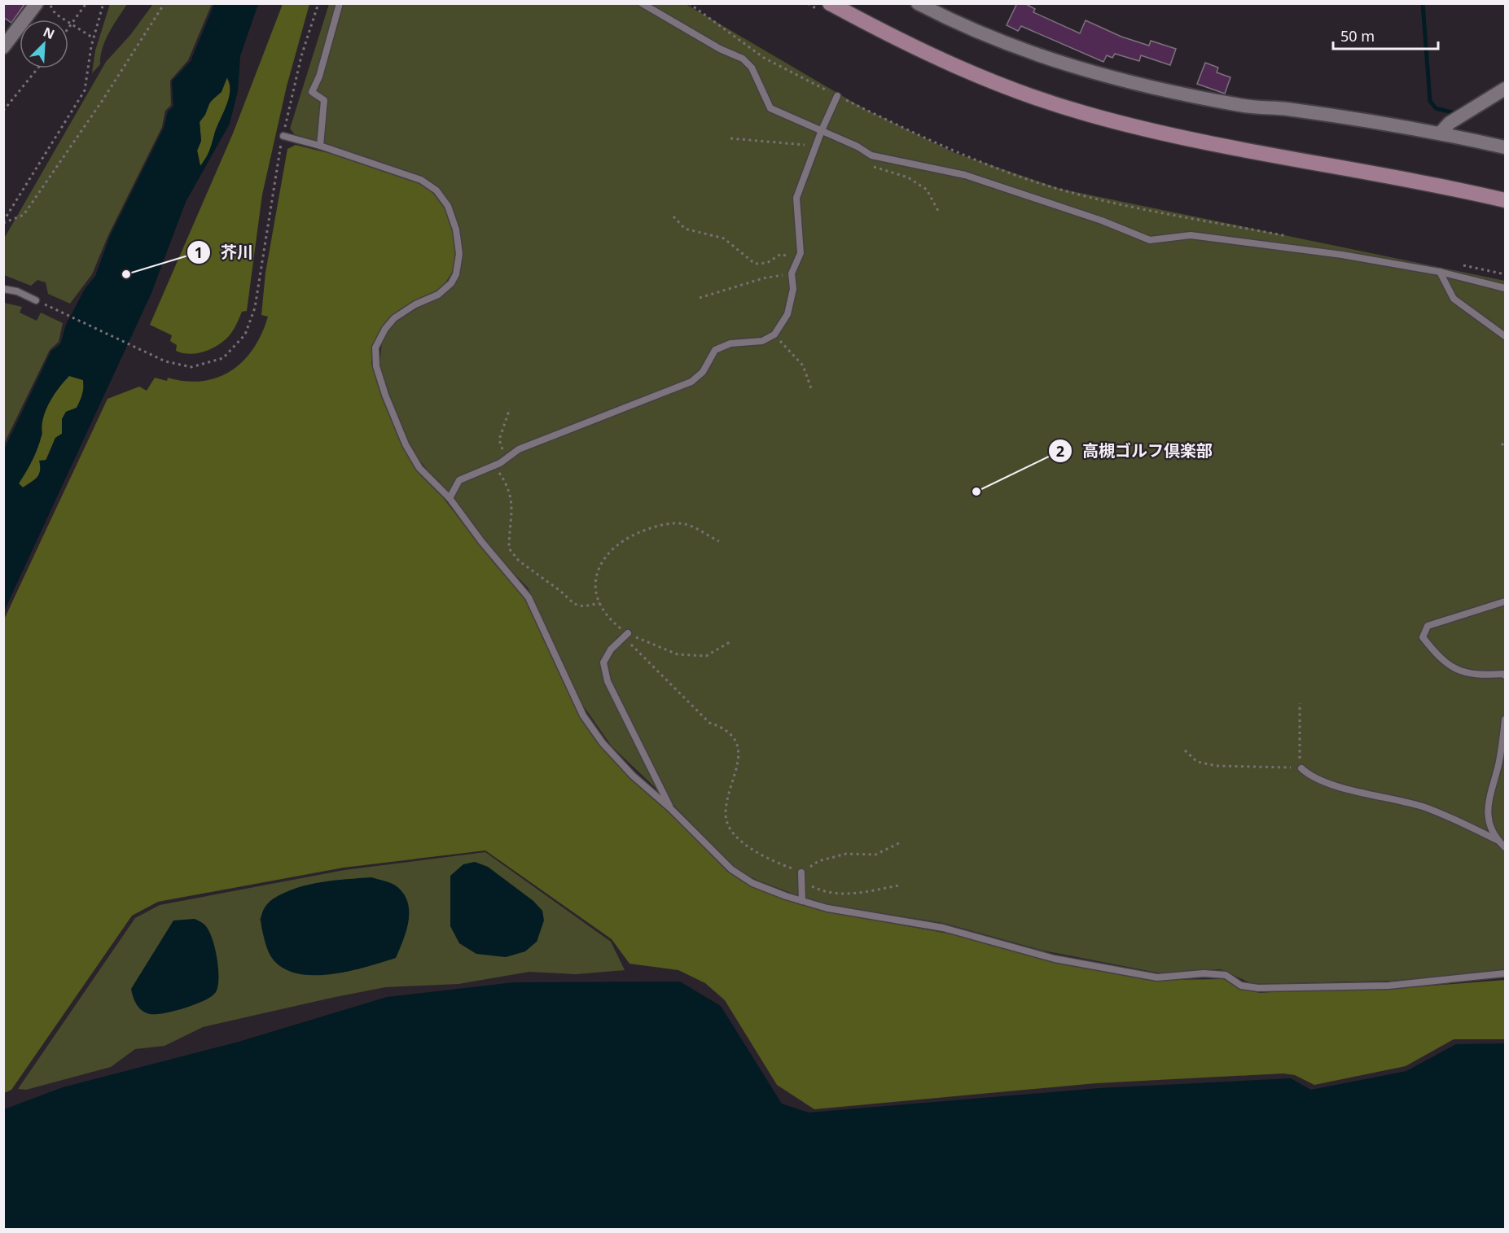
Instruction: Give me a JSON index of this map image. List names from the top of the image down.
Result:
{
  "places": ["芥川", "高槻ゴルフ倶楽部"],
  "scale_bar": "50 m",
  "north": "top right"
}
